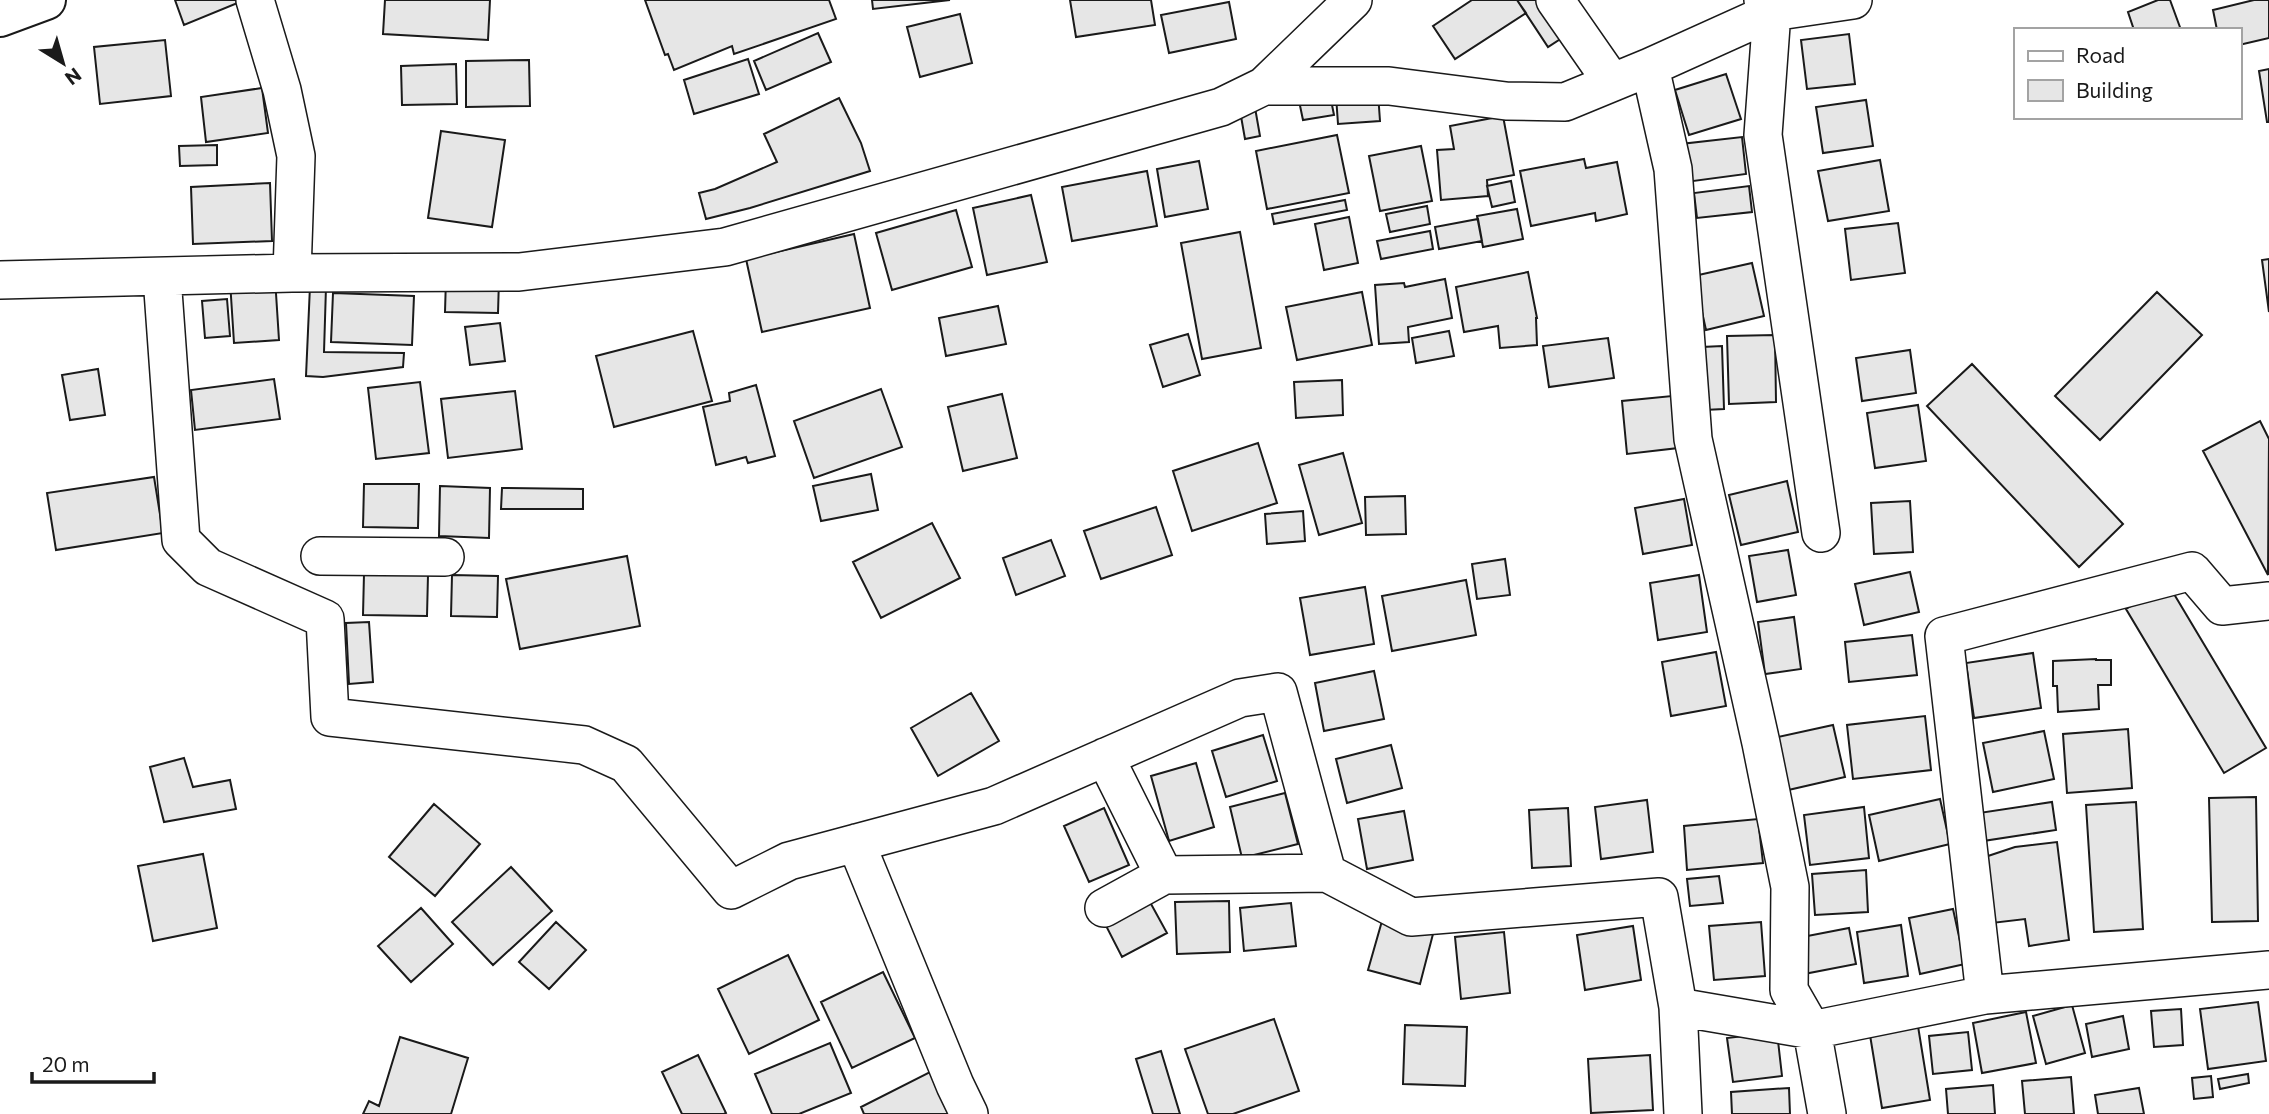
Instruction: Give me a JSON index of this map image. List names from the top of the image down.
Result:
{
  "legend": ["Road", "Building"],
  "scale_bar": "20 m",
  "north": "bottom right"
}
